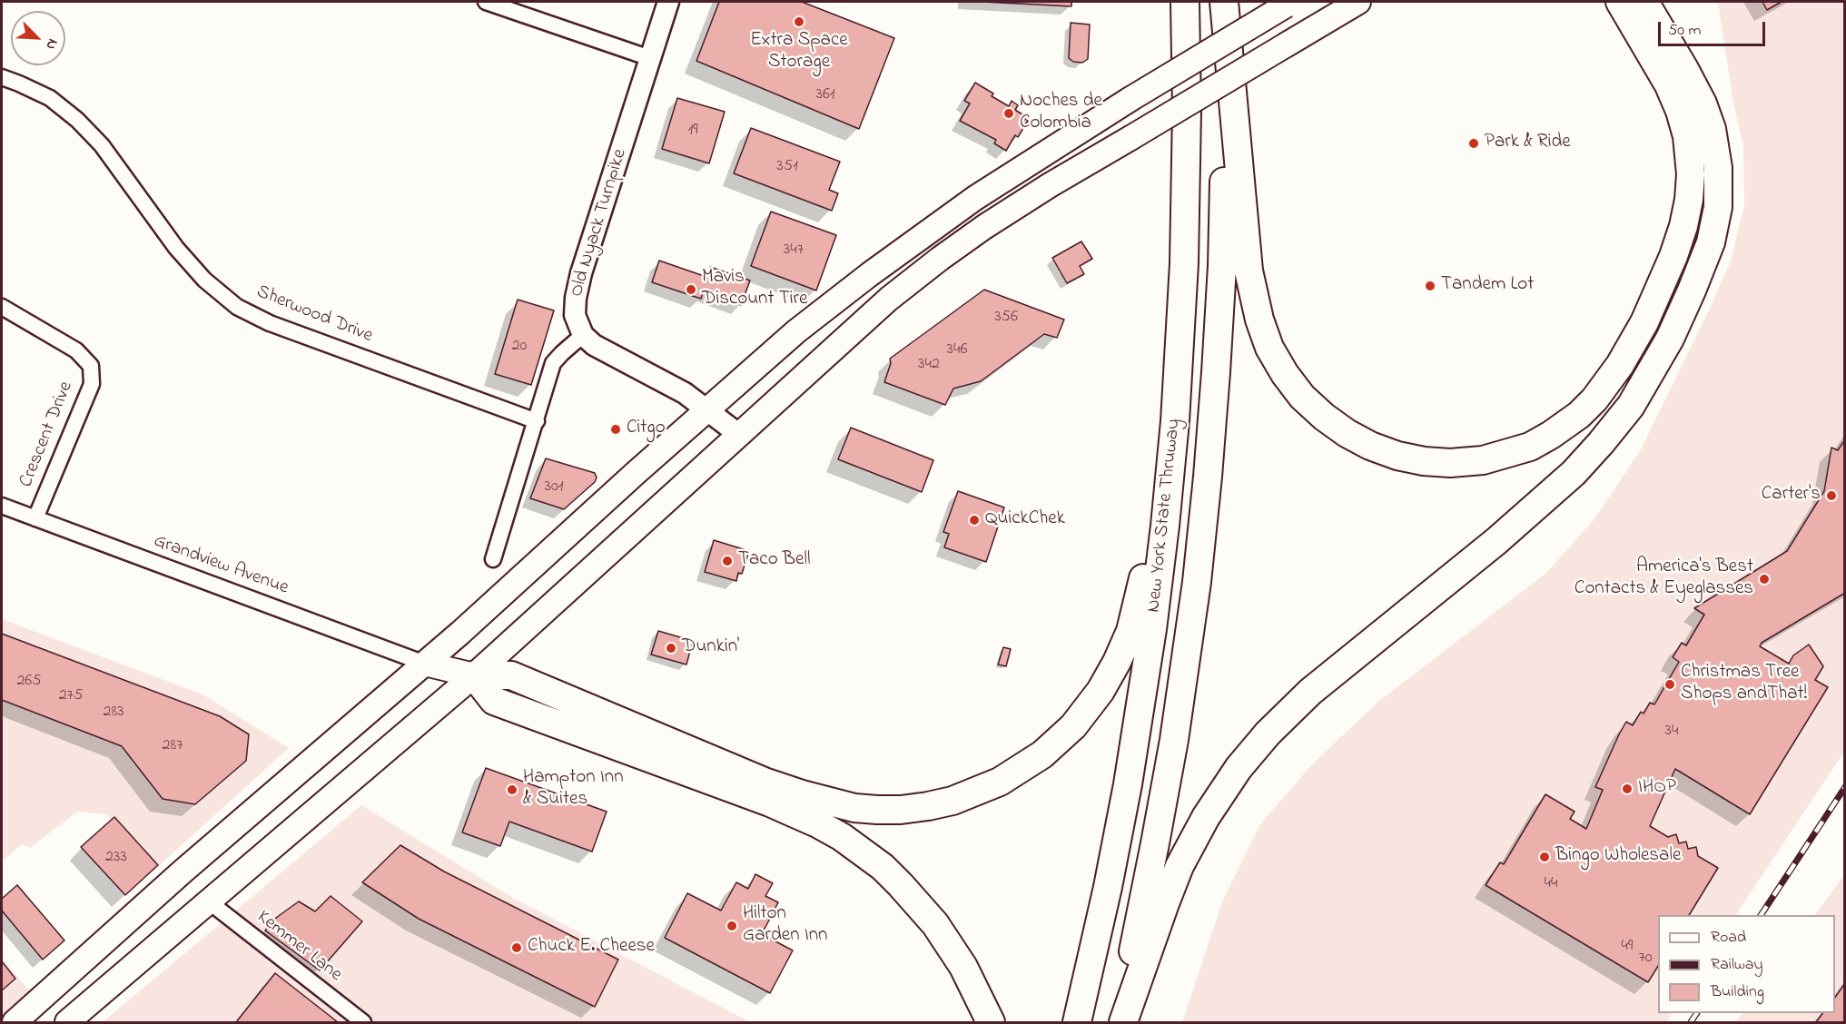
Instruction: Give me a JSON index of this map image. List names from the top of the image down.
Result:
{
  "streets": {
    "highway": ["New York State Thruway"],
    "street": [
      "Old Nyack Turnpike",
      "Sherwood Drive",
      "Crescent Drive",
      "Grandview Avenue",
      "Kemmer Lane"
    ]
  },
  "crossings": [
    ["Crescent Drive", "Grandview Avenue"]
  ],
  "places": [
    "Extra Space Storage",
    "Noches de Colombia",
    "Park & Ride",
    "Tandem Lot",
    "Mavis Discount Tire",
    "Citgo",
    "Carter's",
    "QuickChek",
    "Taco Bell",
    "America's Best Contacts & Eyeglasses",
    "Dunkin'",
    "Christmas Tree Shops andThat!",
    "IHOP",
    "Hampton Inn & Suites",
    "Bingo Wholesale",
    "Hilton Garden Inn",
    "Chuck E. Cheese"
  ],
  "house_numbers": [
    "361",
    "19",
    "351",
    "347",
    "356",
    "20",
    "346",
    "342",
    "301",
    "265",
    "275",
    "283",
    "34",
    "287",
    "233",
    "44",
    "49",
    "70"
  ],
  "legend": ["Road", "Railway", "Building"],
  "scale_bar": "50 m",
  "north": "bottom right"
}
